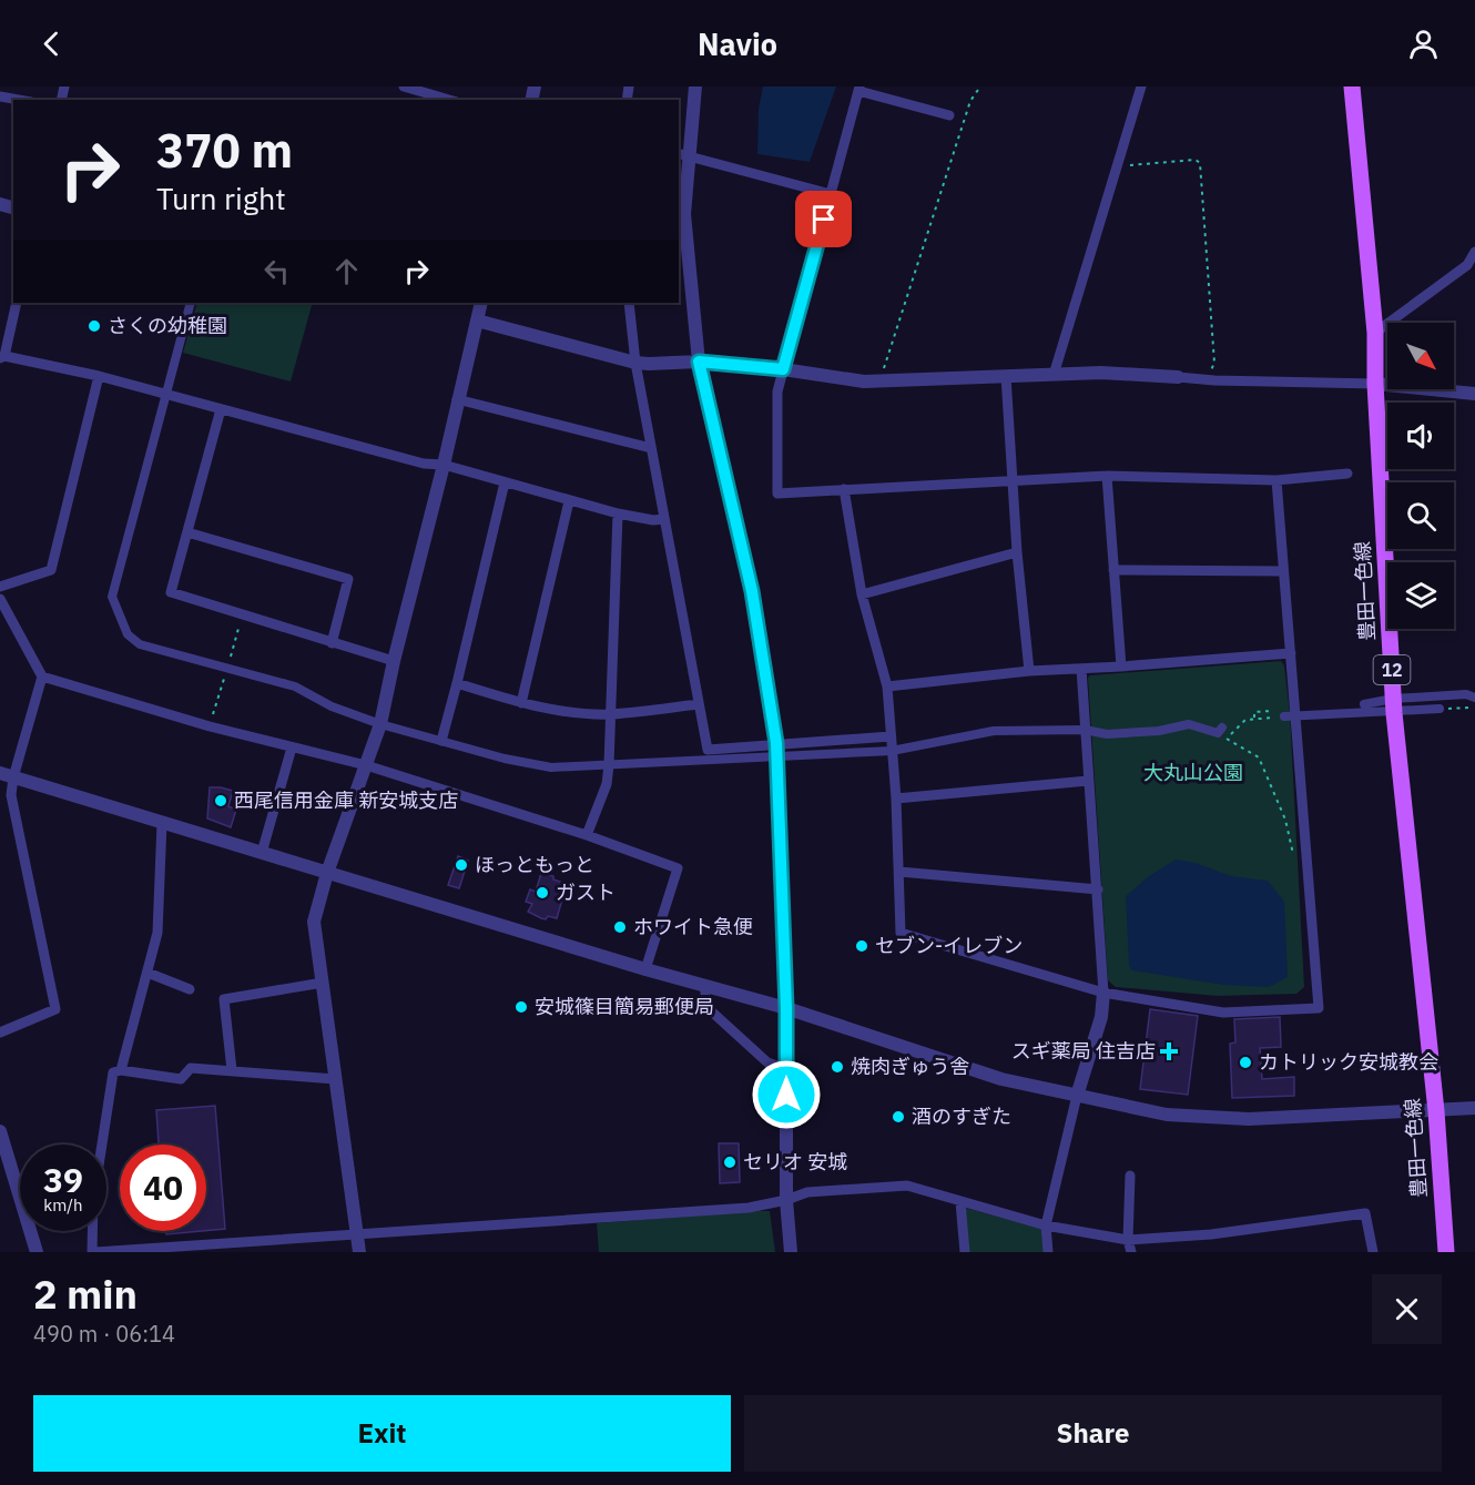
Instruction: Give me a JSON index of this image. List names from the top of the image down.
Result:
{
  "streets": {
    "main road": ["豊田一色線", "12"]
  },
  "parks": ["大丸山公園"],
  "places": {
    "other": [
      "さくの幼稚園",
      "西尾信用金庫 新安城支店",
      "ほっともっと",
      "ガスト",
      "ホワイト急便",
      "セブン-イレブン",
      "安城篠目簡易郵便局",
      "カトリック安城教会",
      "焼肉ぎゅう舎",
      "酒のすぎた",
      "セリオ 安城"
    ],
    "health": ["スギ薬局 住吉店"]
  },
  "north": "bottom right",
  "page": {
    "header": "Navio",
    "turn": ["370 m", "Turn right"],
    "speed": "39 km/h",
    "limit": "40",
    "heading": ["2 min", "490 m · 06:14"],
    "buttons": ["Exit", "Share"]
  }
}
